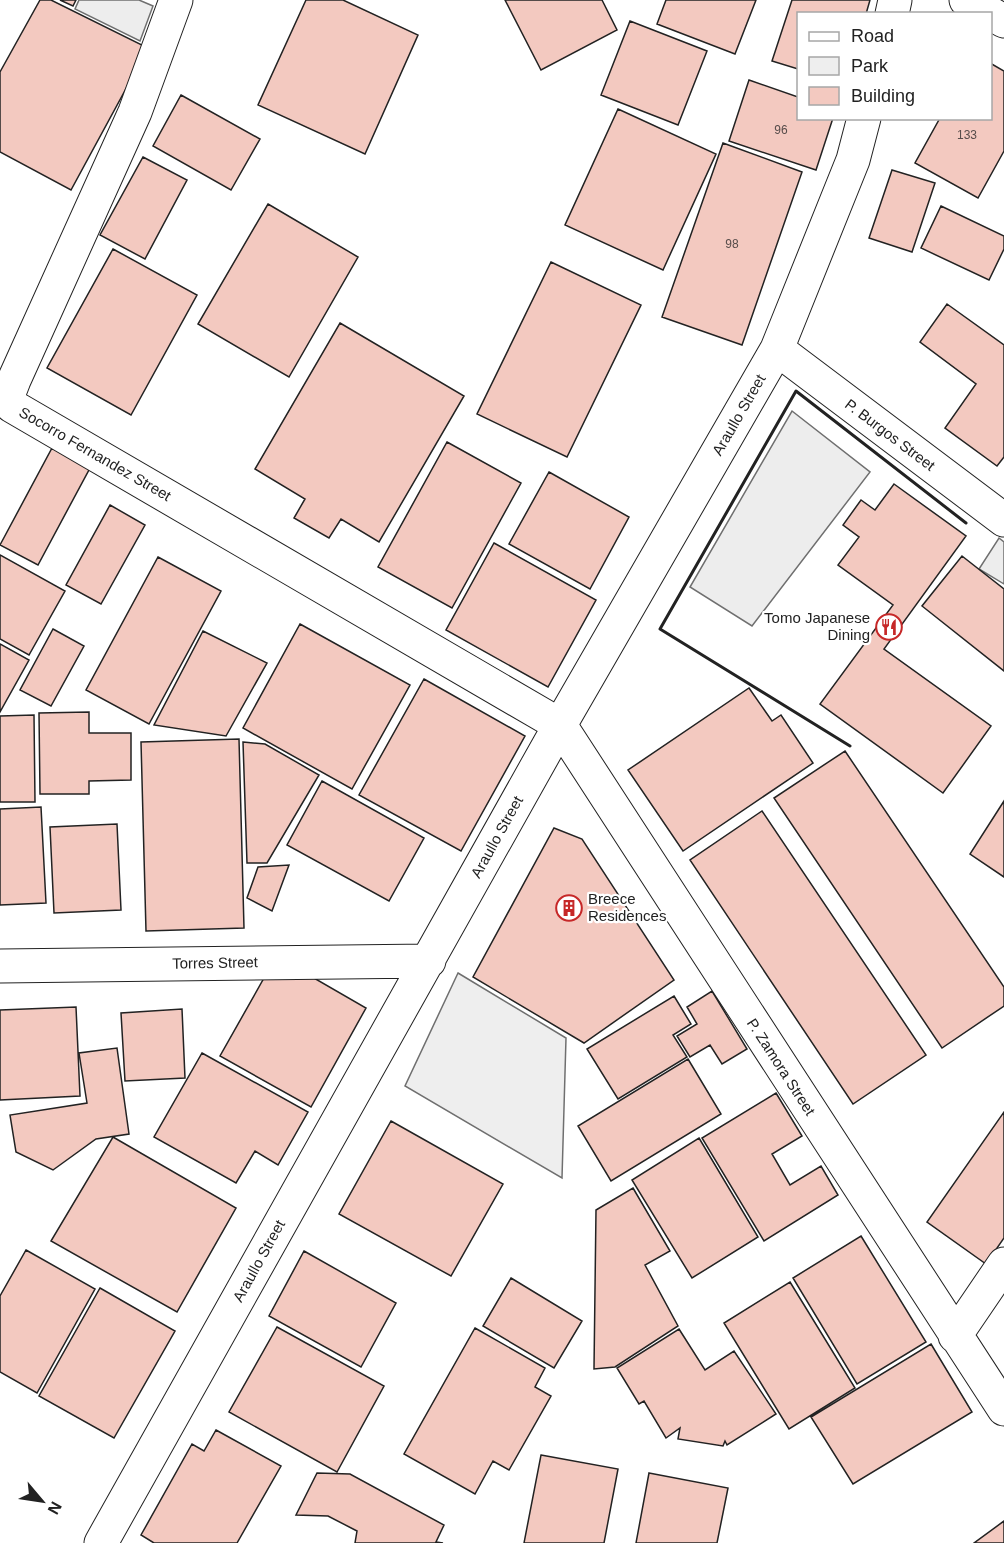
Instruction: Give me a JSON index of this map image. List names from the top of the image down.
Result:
{
  "streets": {
    "street": [
      "Araullo Street",
      "P. Burgos Street",
      "Socorro Fernandez Street",
      "Torres Street",
      "P. Zamora Street"
    ]
  },
  "crossings": [
    ["Araullo Street", "P. Burgos Street"],
    ["Araullo Street", "Socorro Fernandez Street"],
    ["Araullo Street", "Torres Street"],
    ["Araullo Street", "P. Zamora Street"],
    ["Socorro Fernandez Street", "P. Zamora Street"]
  ],
  "places": {
    "restaurant": ["Tomo Japanese Dining"],
    "building": ["Breece Residences"]
  },
  "house_numbers": ["96", "133", "98"],
  "legend": ["Road", "Park", "Building"],
  "north": "bottom right"
}
